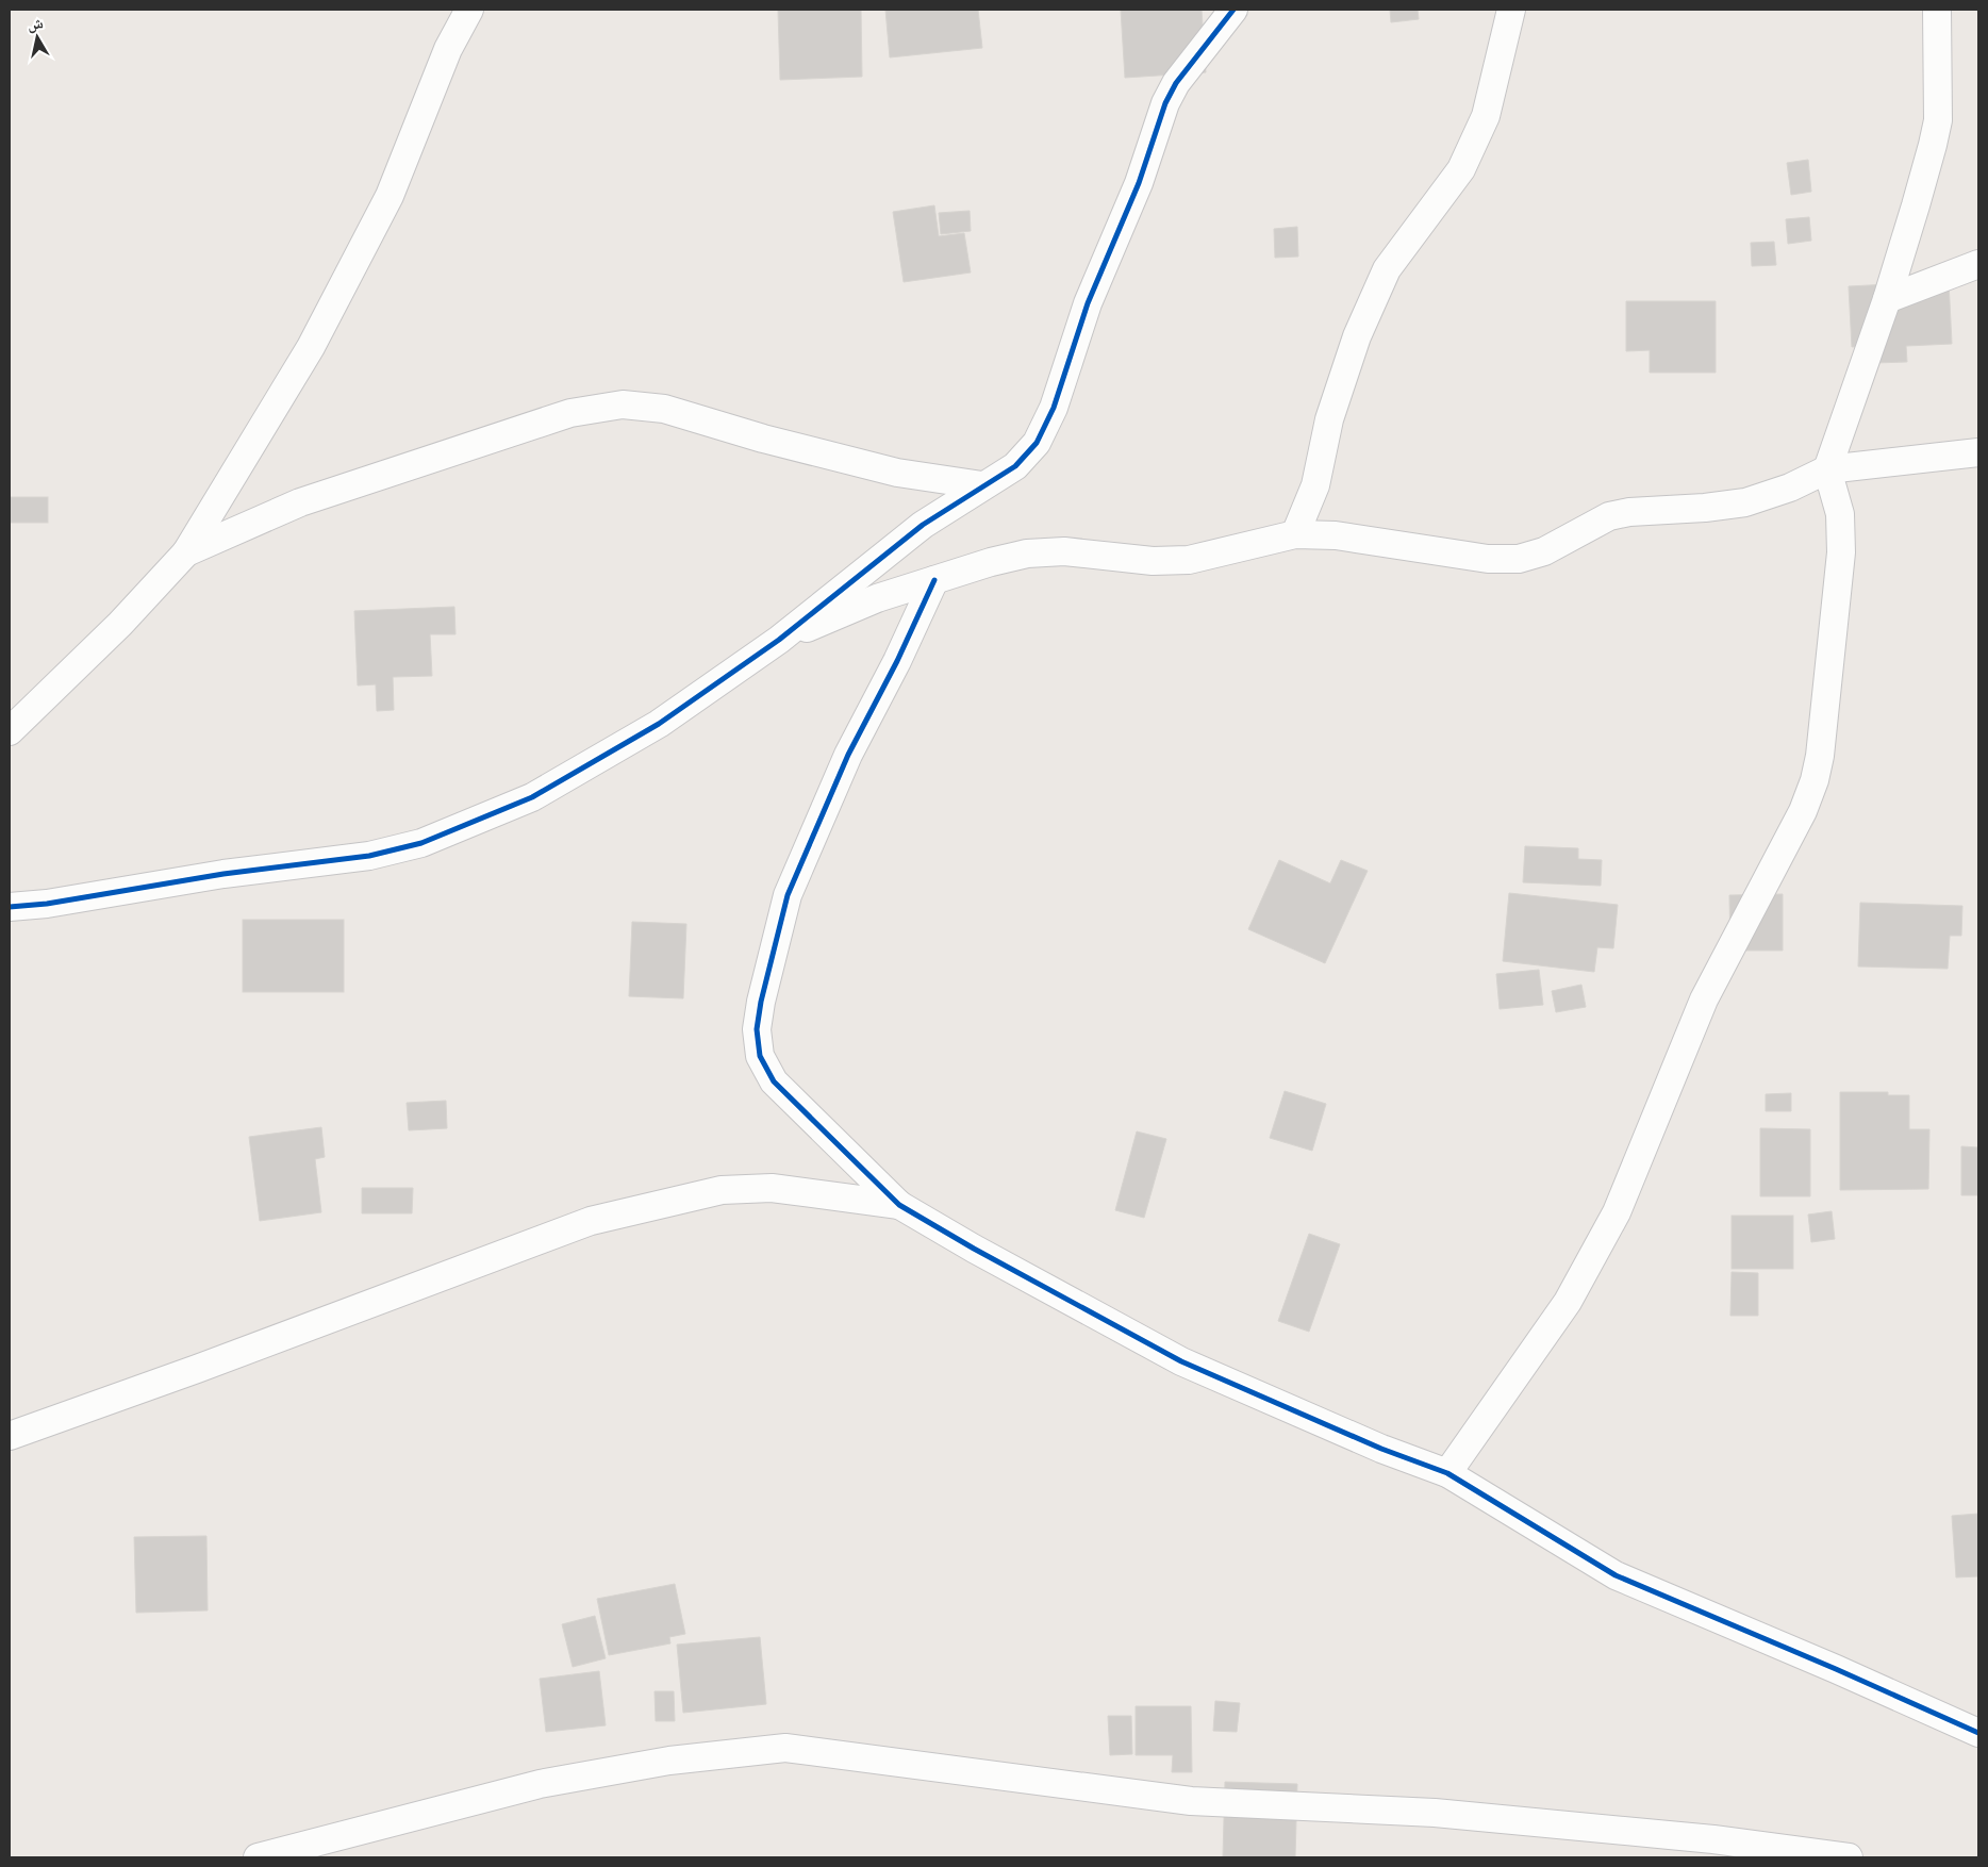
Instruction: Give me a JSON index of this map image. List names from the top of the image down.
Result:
{
  "north": "top"
}
